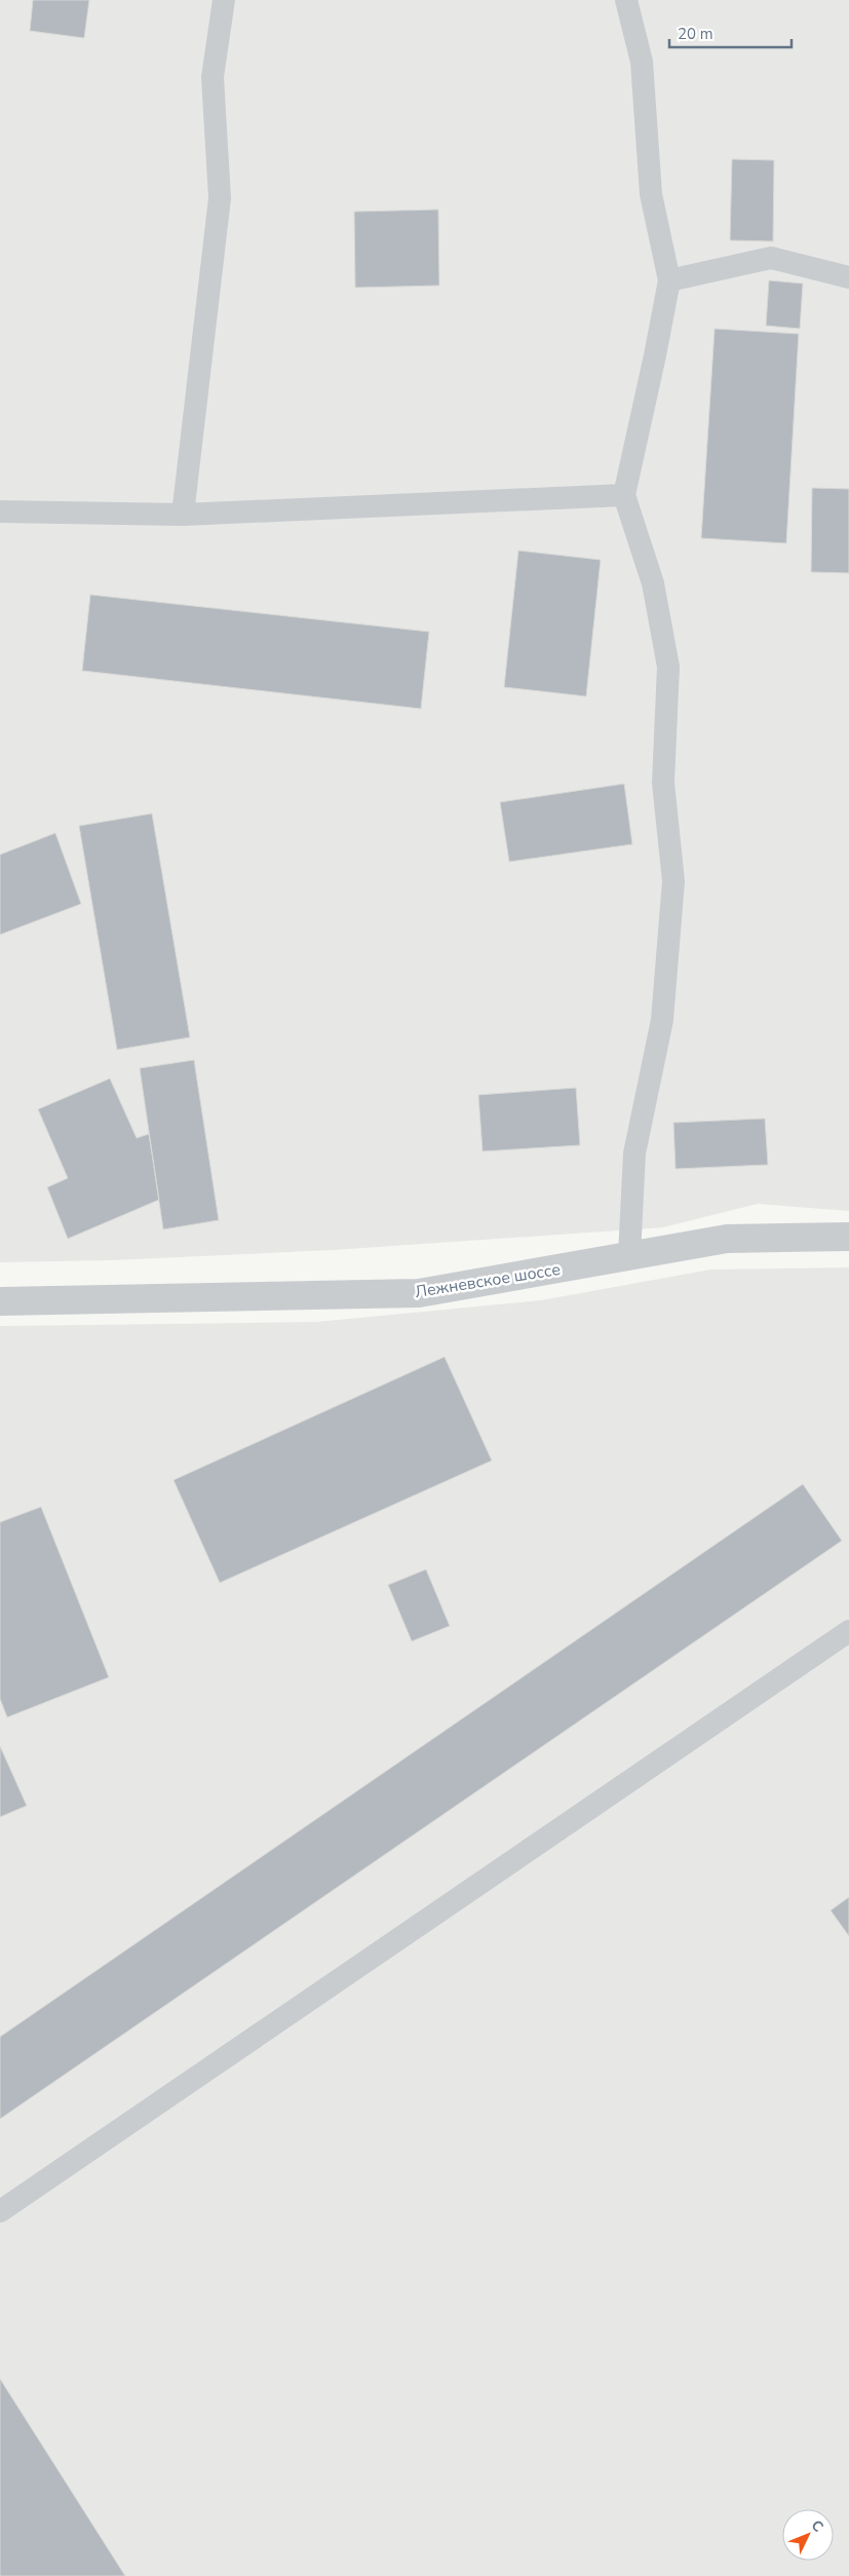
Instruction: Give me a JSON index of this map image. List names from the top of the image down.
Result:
{
  "streets": {
    "street": ["Лежневское шоссе"]
  },
  "scale_bar": "20 m",
  "north": "top right"
}
